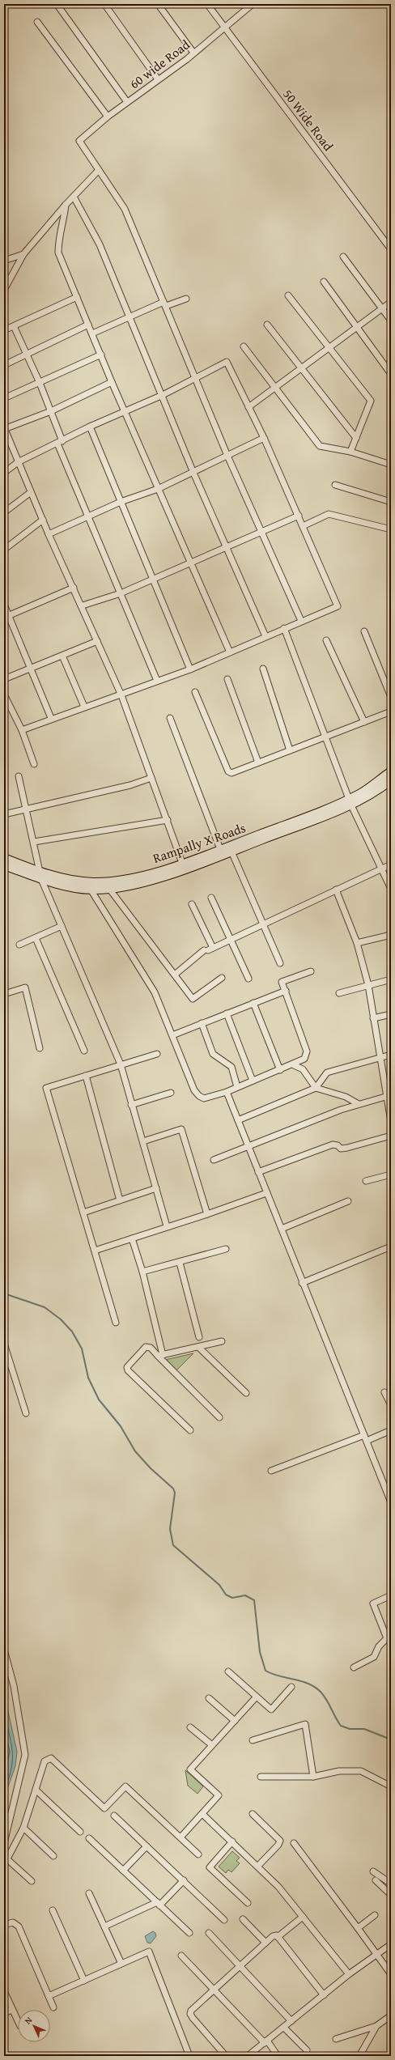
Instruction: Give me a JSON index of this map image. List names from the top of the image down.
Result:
{
  "streets": {
    "main road": ["Rampally X Roads"],
    "street": ["60 wide Road", "50 Wide Road"]
  },
  "crossings": [
    ["60 wide Road", "50 Wide Road"]
  ],
  "north": "top left"
}
